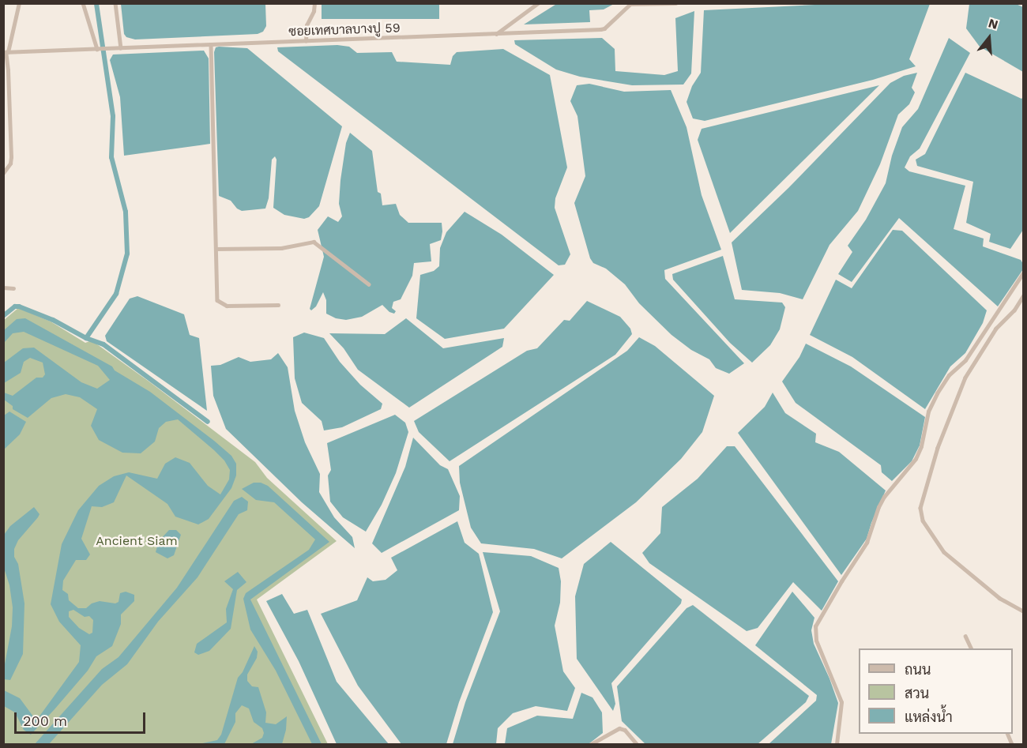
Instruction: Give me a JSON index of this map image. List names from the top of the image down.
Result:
{
  "streets": {
    "street": ["ซอยเทศบาลบางปู 59"]
  },
  "parks": ["Ancient Siam"],
  "legend": ["ถนน", "สวน", "แหล่งน้ำ"],
  "scale_bar": "200 m",
  "north": "top"
}
